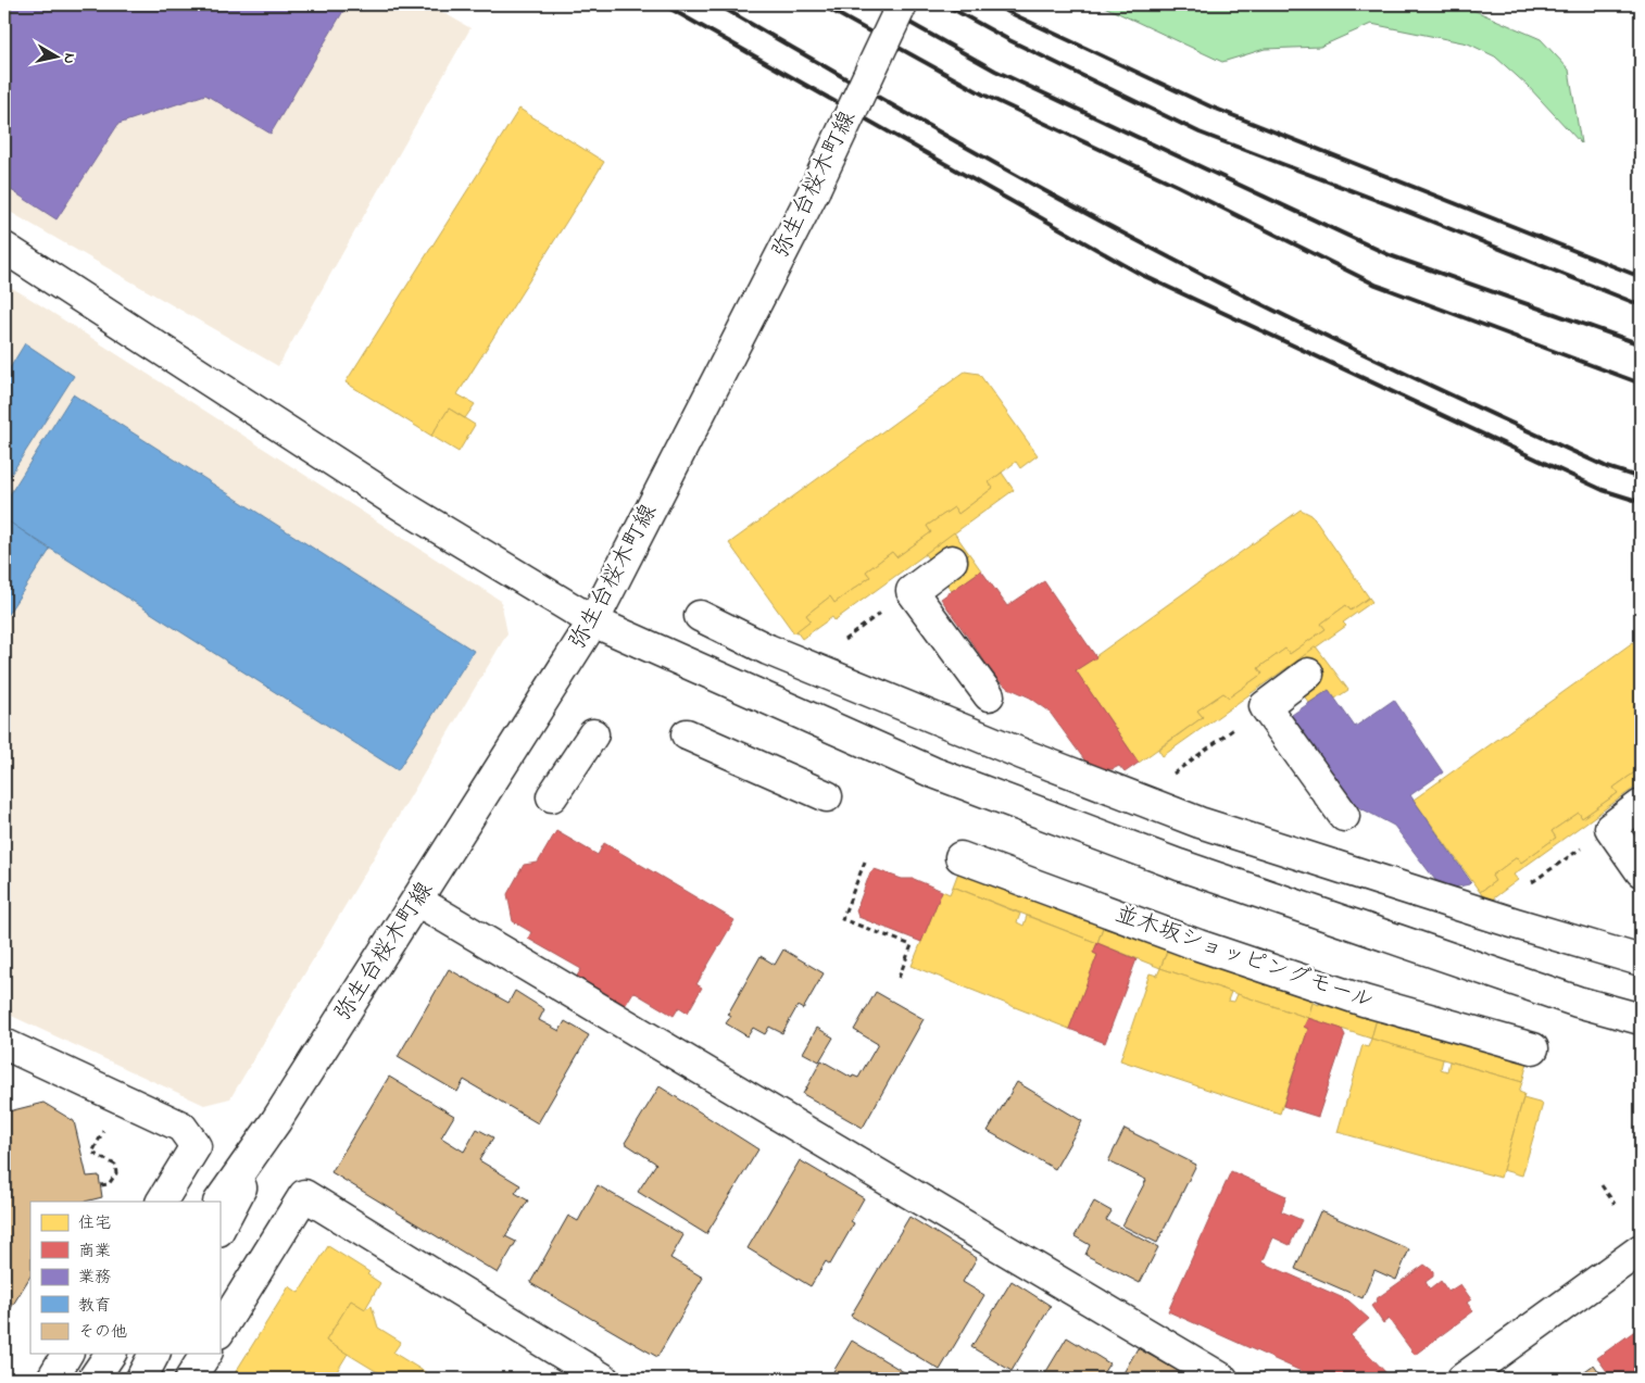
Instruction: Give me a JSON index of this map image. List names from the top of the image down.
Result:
{
  "streets": {
    "street": ["弥生台桜木町線", "並木坂ショッピングモール"]
  },
  "legend": [
    "住宅",
    "商業",
    "業務",
    "教育",
    "その他"
  ],
  "north": "right"
}
